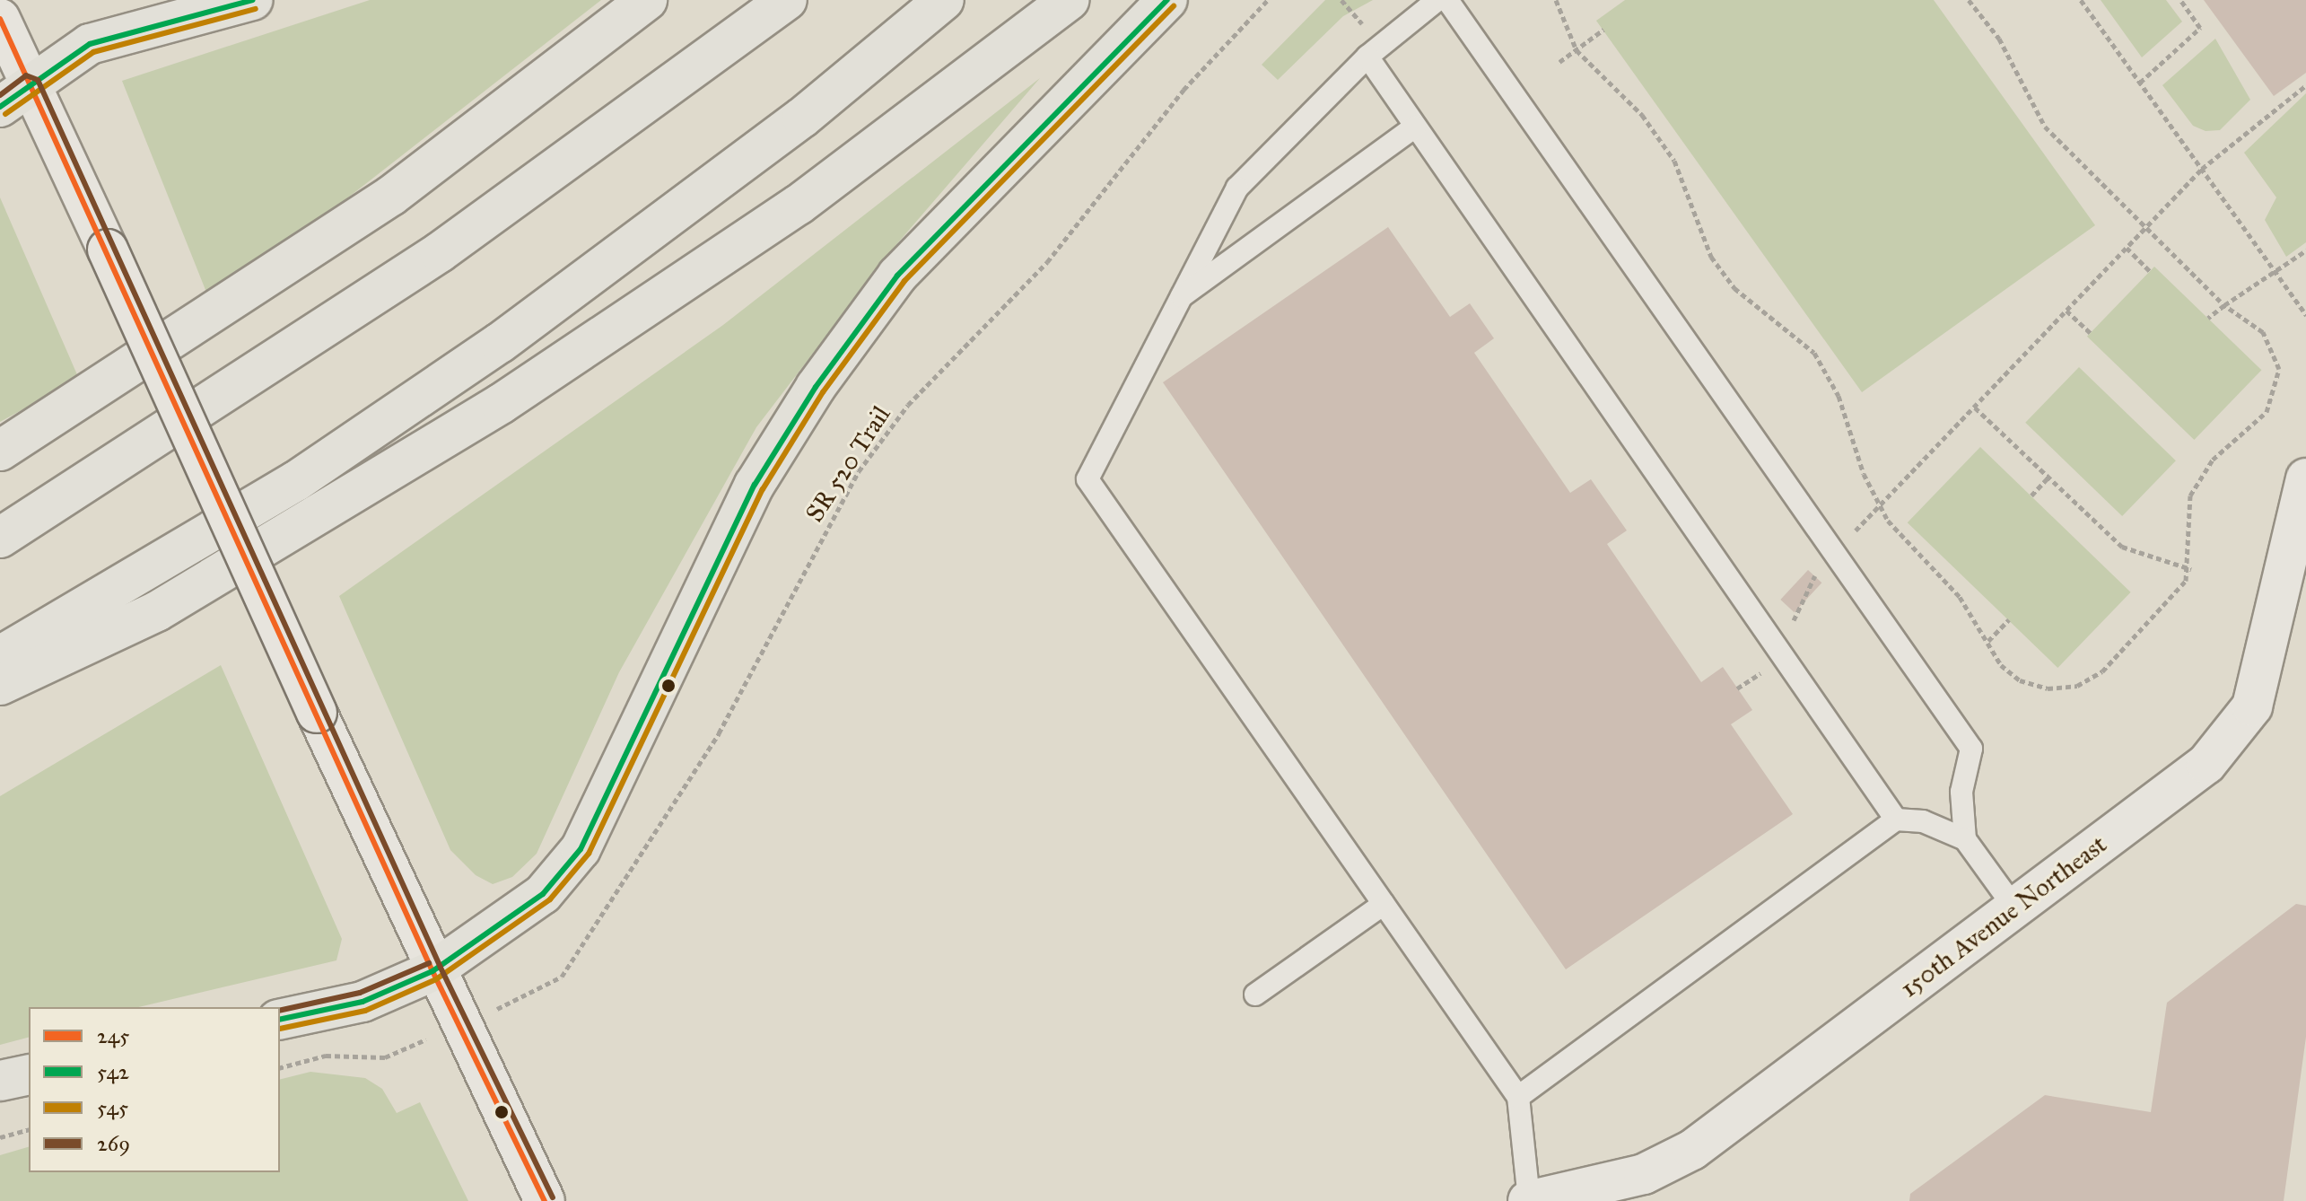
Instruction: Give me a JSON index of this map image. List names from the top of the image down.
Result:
{
  "streets": {
    "main road": ["150th Avenue Northeast"],
    "path": ["SR 520 Trail"]
  },
  "lines": [
    "transit line 542",
    "transit line 545",
    "transit line 245",
    "transit line 269"
  ],
  "legend": [
    "245",
    "542",
    "545",
    "269"
  ]
}
